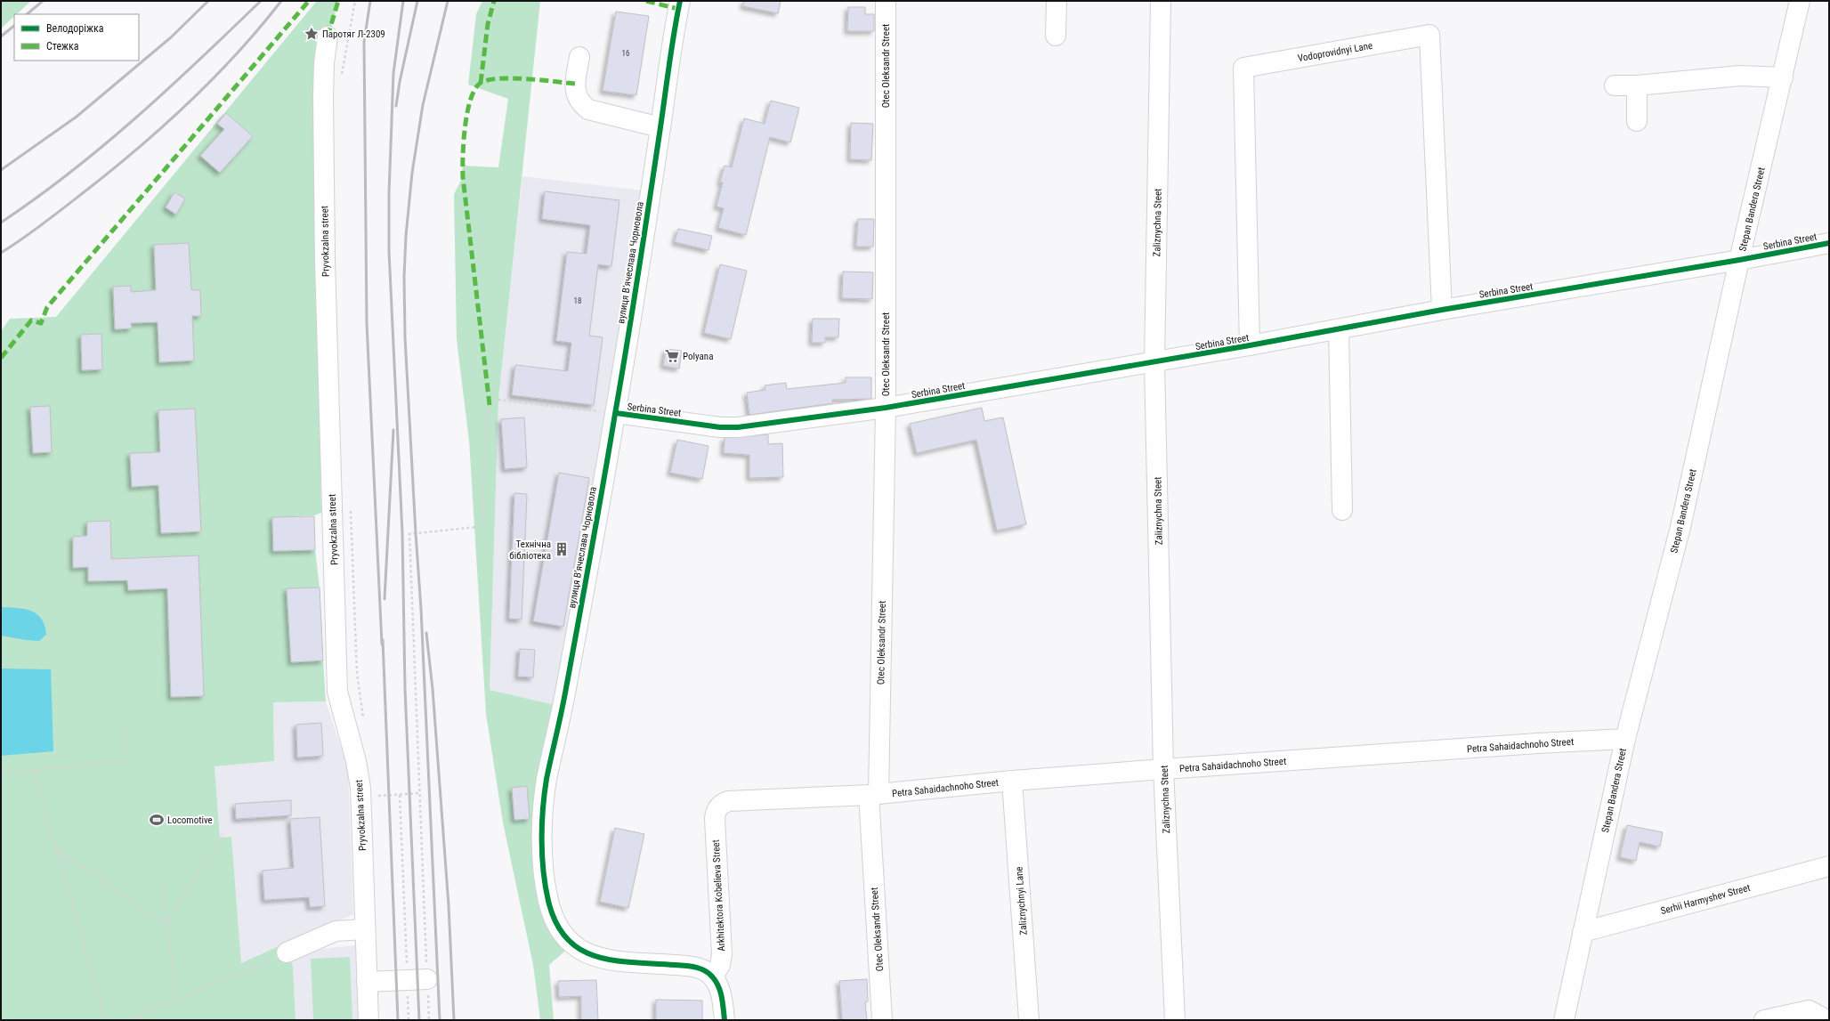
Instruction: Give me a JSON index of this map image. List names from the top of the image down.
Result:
{
  "streets": {
    "street": [
      "Vodoprovidnyi Lane",
      "Otec Oleksandr Street",
      "Stepan Bandera Street",
      "Zaliznychna Steet",
      "Pryvokzalna street",
      "Serbina Street",
      "вулиця Вʼячеслава Чорновола",
      "Petra Sahaidachnoho Street",
      "Arkhitektora Kobelieva Street",
      "Serhii Harmyshev Street",
      "Zaliznychnyi Lane"
    ]
  },
  "crossings": [
    ["Vodoprovidnyi Lane", "Serbina Street"],
    ["Otec Oleksandr Street", "Serbina Street"],
    ["Otec Oleksandr Street", "Petra Sahaidachnoho Street"],
    ["Stepan Bandera Street", "Serbina Street"],
    ["Stepan Bandera Street", "Petra Sahaidachnoho Street"],
    ["Stepan Bandera Street", "Serhii Harmyshev Street"],
    ["Zaliznychna Steet", "Serbina Street"],
    ["Zaliznychna Steet", "Petra Sahaidachnoho Street"],
    ["Serbina Street", "вулиця Вʼячеслава Чорновола"],
    ["вулиця Вʼячеслава Чорновола", "Arkhitektora Kobelieva Street"],
    ["Petra Sahaidachnoho Street", "Arkhitektora Kobelieva Street"],
    ["Petra Sahaidachnoho Street", "Zaliznychnyi Lane"]
  ],
  "places": {
    "place": ["Паротяг Л-2309"],
    "supermarket": ["Polyana"],
    "building": ["Технічна бібліотека"],
    "sports": ["Locomotive"]
  },
  "house_numbers": ["16", "18"],
  "legend": ["Велодоріжка", "Стежка"]
}
